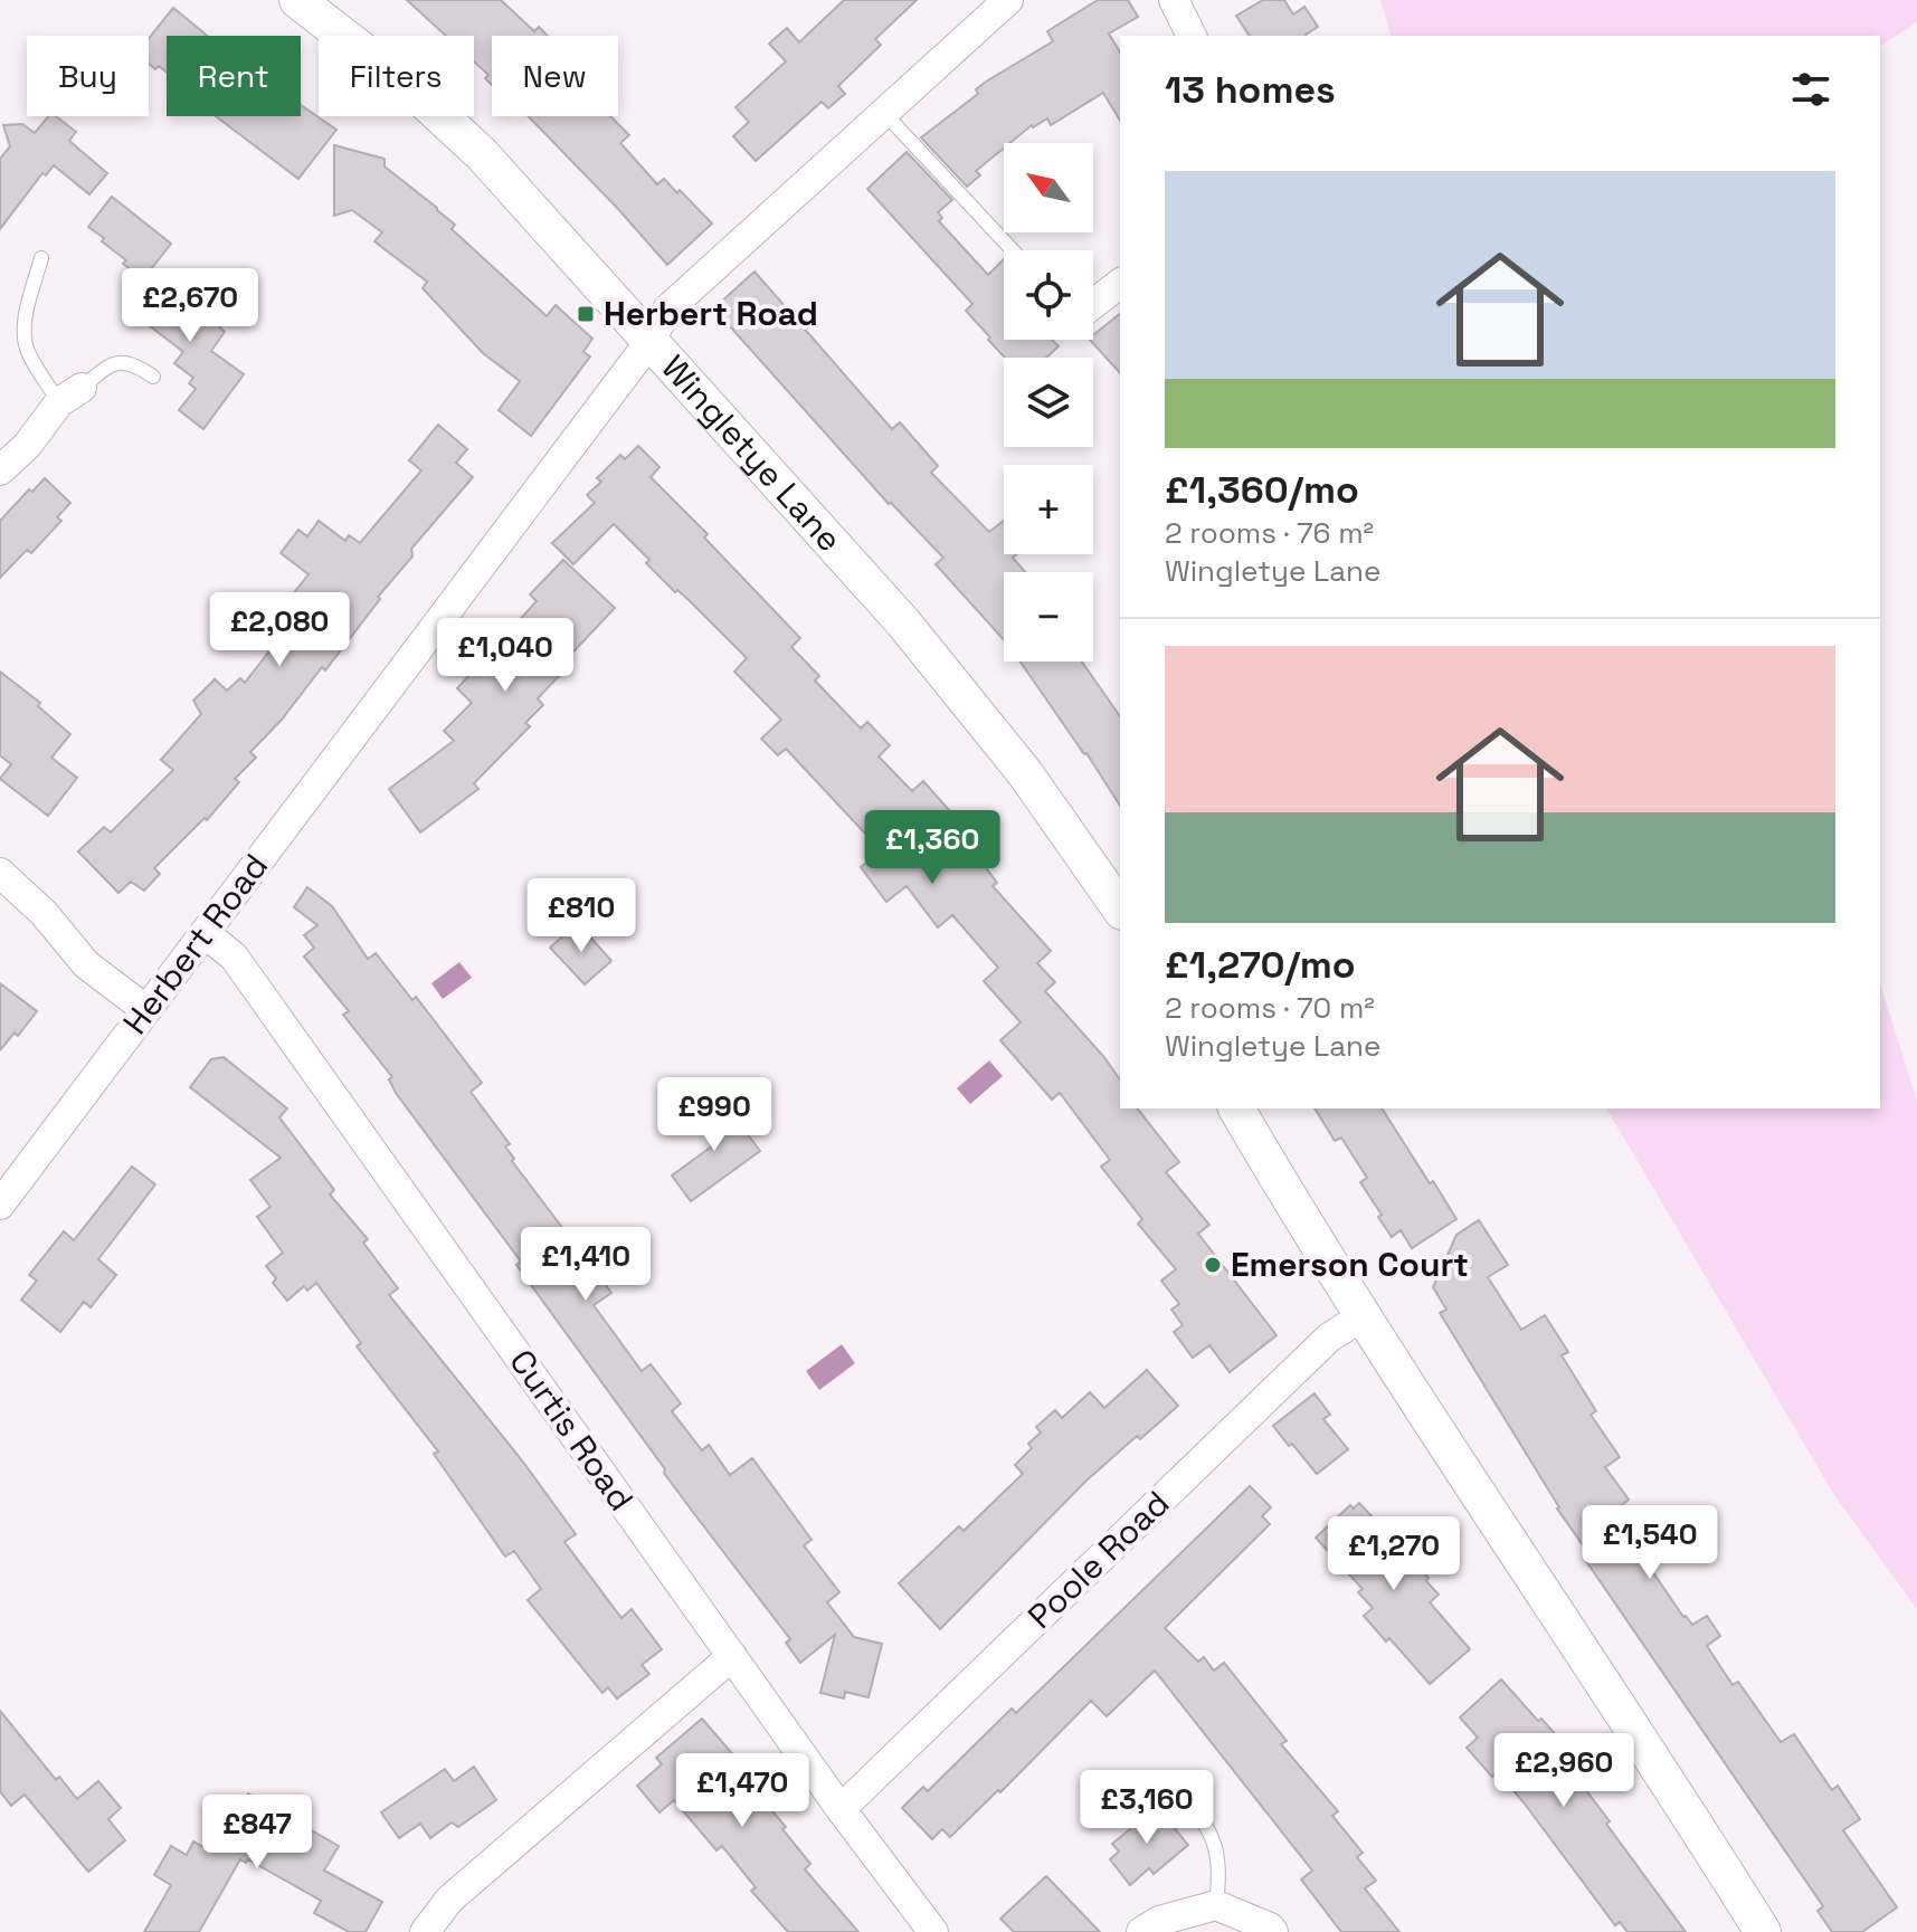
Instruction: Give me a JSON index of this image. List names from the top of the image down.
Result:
{
  "streets": {
    "street": [
      "Wingletye Lane",
      "Herbert Road",
      "Curtis Road",
      "Poole Road"
    ]
  },
  "crossings": [
    ["Wingletye Lane", "Herbert Road"],
    ["Herbert Road", "Curtis Road"],
    ["Curtis Road", "Poole Road"]
  ],
  "places": {
    "transit": ["Herbert Road"],
    "other": ["Emerson Court"]
  },
  "north": "top left",
  "page": {
    "chip": [
      "Buy",
      "Rent",
      "Filters",
      "New"
    ],
    "heading": "13 homes",
    "map_buttons": ["+", "−"],
    "list": [
      {
        "name": "£1,360/mo",
        "note": "2 rooms · 76 m² · Wingletye Lane"
      },
      {
        "name": "£1,270/mo",
        "note": "2 rooms · 70 m² · Wingletye Lane"
      }
    ],
    "price": [
      "£2,670",
      "£2,080",
      "£1,040",
      "£1,360",
      "£810",
      "£990",
      "£1,410",
      "£1,540",
      "£1,270",
      "£2,960",
      "£1,470",
      "£3,160",
      "£847"
    ]
  }
}
